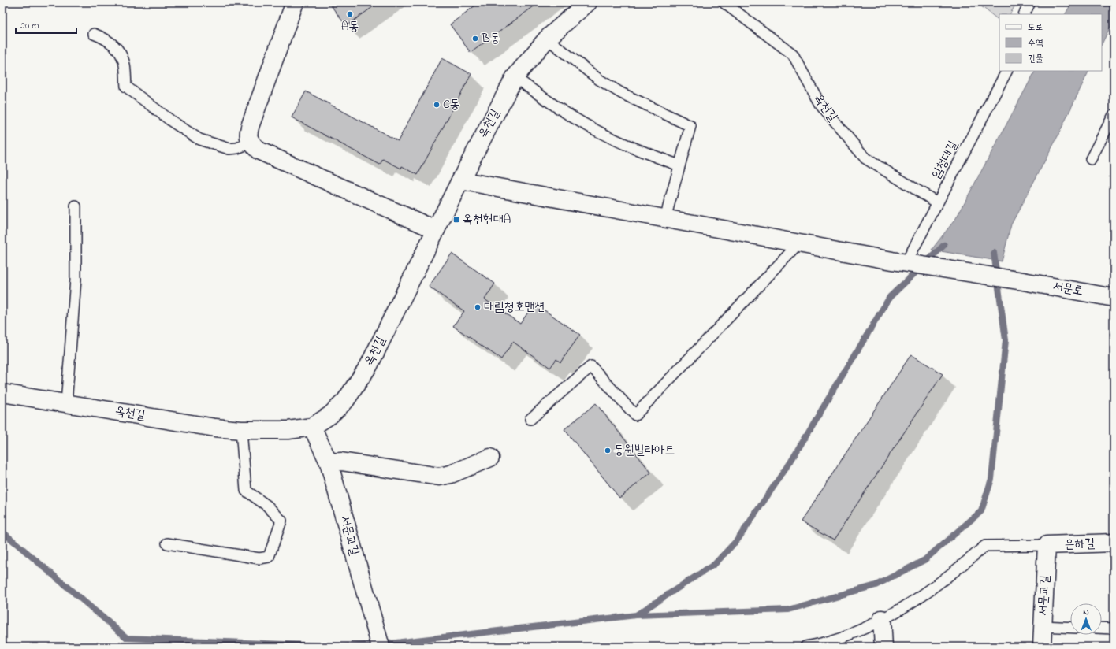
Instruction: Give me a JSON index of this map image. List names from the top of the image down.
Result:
{
  "streets": {
    "street": [
      "옥천길",
      "서문로",
      "서문교길",
      "은하길"
    ],
    "lane": ["임청대길"]
  },
  "crossings": [
    ["옥천길", "임청대길"],
    ["옥천길", "서문로"],
    ["옥천길", "서문교길"],
    ["임청대길", "서문로"],
    ["서문교길", "은하길"]
  ],
  "places": {
    "other": [
      "A동",
      "B동",
      "C동",
      "대림청호맨션",
      "동원빌라아트"
    ],
    "transit": ["옥천현대A"]
  },
  "legend": ["도로", "수역", "건물"],
  "scale_bar": "20 m",
  "north": "top"
}
